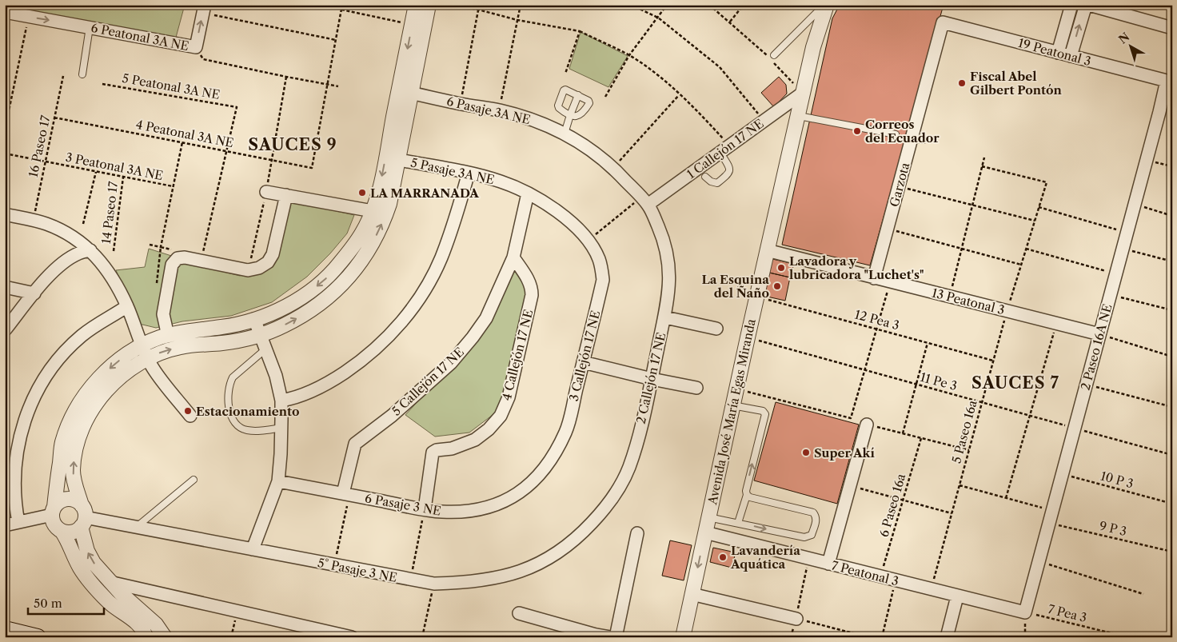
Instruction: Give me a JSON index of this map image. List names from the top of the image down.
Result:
{
  "streets": {
    "street": [
      "6 Peatonal 3A NE",
      "19 Peatonal 3",
      "6 Pasaje 3A NE",
      "1 Callejón 17 NE",
      "5 Pasaje 3A NE",
      "Garzota",
      "13 Peatonal 3",
      "2 Paseo 16A NE",
      "4 Callejón 17 NE",
      "3 Callejón 17 NE",
      "2 Callejón 17 NE",
      "5 Callejón 17 NE",
      "Avenida José María Egas Miranda",
      "6 Pasaje 3 NE",
      "5° Pasaje 3 NE",
      "7 Peatonal 3"
    ],
    "path": [
      "5 Peatonal 3A NE",
      "4 Peatonal 3A NE",
      "16 Paseo 17",
      "3 Peatonal 3A NE",
      "14 Paseo 17",
      "12 Pea 3",
      "11 Pe 3",
      "5 Paseo 16a",
      "10 P 3",
      "6 Paseo 16a",
      "9 P 3",
      "7 Pea 3"
    ]
  },
  "crossings": [
    ["6 Peatonal 3A NE", "4 Peatonal 3A NE"],
    ["19 Peatonal 3", "Garzota"],
    ["19 Peatonal 3", "2 Paseo 16A NE"],
    ["5 Peatonal 3A NE", "4 Peatonal 3A NE"],
    ["6 Pasaje 3A NE", "1 Callejón 17 NE"],
    ["6 Pasaje 3A NE", "2 Callejón 17 NE"],
    ["4 Peatonal 3A NE", "16 Paseo 17"],
    ["16 Paseo 17", "3 Peatonal 3A NE"],
    ["1 Callejón 17 NE", "Avenida José María Egas Miranda"],
    ["3 Peatonal 3A NE", "14 Paseo 17"],
    ["5 Pasaje 3A NE", "3 Callejón 17 NE"],
    ["5 Pasaje 3A NE", "5 Callejón 17 NE"],
    ["Garzota", "13 Peatonal 3"],
    ["13 Peatonal 3", "2 Paseo 16A NE"],
    ["13 Peatonal 3", "Avenida José María Egas Miranda"],
    ["13 Peatonal 3", "5 Paseo 16a"],
    ["12 Pea 3", "Avenida José María Egas Miranda"],
    ["12 Pea 3", "5 Paseo 16a"],
    ["2 Paseo 16A NE", "11 Pe 3"],
    ["2 Paseo 16A NE", "10 P 3"],
    ["2 Paseo 16A NE", "9 P 3"],
    ["2 Paseo 16A NE", "7 Peatonal 3"],
    ["2 Paseo 16A NE", "7 Pea 3"],
    ["4 Callejón 17 NE", "5 Callejón 17 NE"],
    ["4 Callejón 17 NE", "6 Pasaje 3 NE"],
    ["3 Callejón 17 NE", "6 Pasaje 3 NE"],
    ["2 Callejón 17 NE", "5° Pasaje 3 NE"],
    ["5 Callejón 17 NE", "6 Pasaje 3 NE"],
    ["11 Pe 3", "Avenida José María Egas Miranda"],
    ["11 Pe 3", "5 Paseo 16a"],
    ["Avenida José María Egas Miranda", "7 Peatonal 3"],
    ["5 Paseo 16a", "9 P 3"],
    ["5 Paseo 16a", "7 Peatonal 3"],
    ["6 Paseo 16a", "7 Peatonal 3"],
    ["7 Peatonal 3", "7 Pea 3"]
  ],
  "districts": ["SAUCES 9", "SAUCES 7"],
  "places": [
    "Fiscal Abel Gilbert Pontón",
    "Correos del Ecuador",
    "LA MARRANADA",
    "Lavadora y lubricadora \"Luchet's\"",
    "La Esquina del Ñaño",
    "Estacionamiento",
    "Super Akí",
    "Lavandería Aquática"
  ],
  "scale_bar": "50 m",
  "north": "top left"
}
